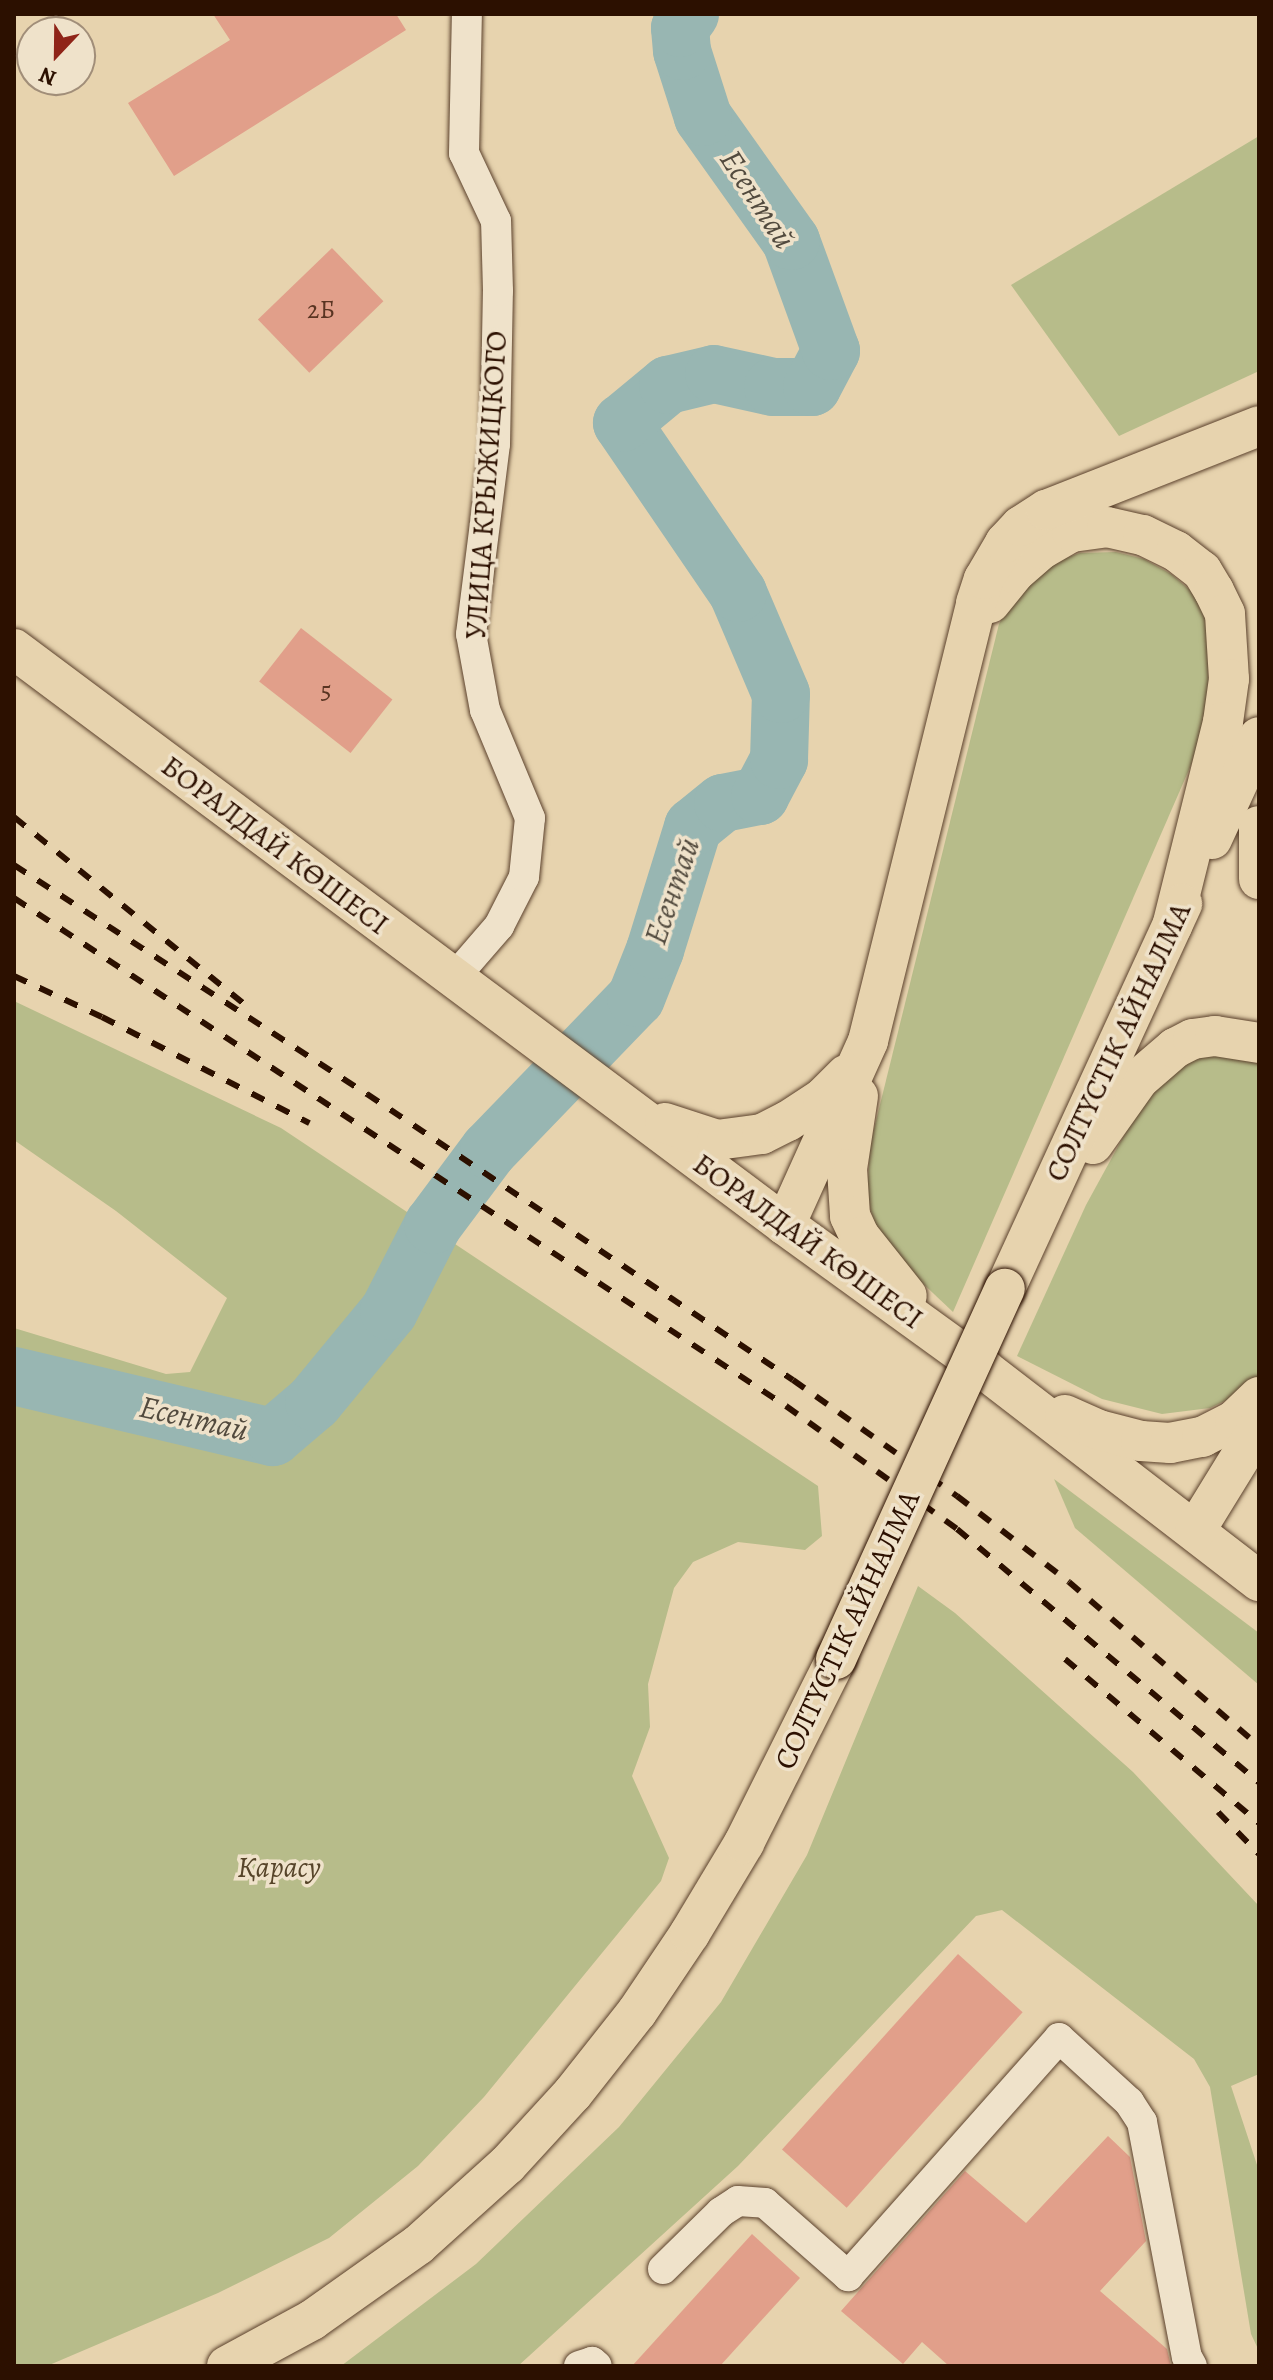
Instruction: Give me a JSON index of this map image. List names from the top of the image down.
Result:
{
  "streets": {
    "main road": ["БОРАЛДАЙ КӨШЕСІ", "СОЛТҮСТІК АЙНАЛМА"],
    "street": ["УЛИЦА КРЫЖИЦКОГО"]
  },
  "crossings": [
    ["УЛИЦА КРЫЖИЦКОГО", "БОРАЛДАЙ КӨШЕСІ"]
  ],
  "water": ["Есентай"],
  "parks": ["Қарасу"],
  "house_numbers": ["2Б", "5"],
  "north": "bottom"
}
